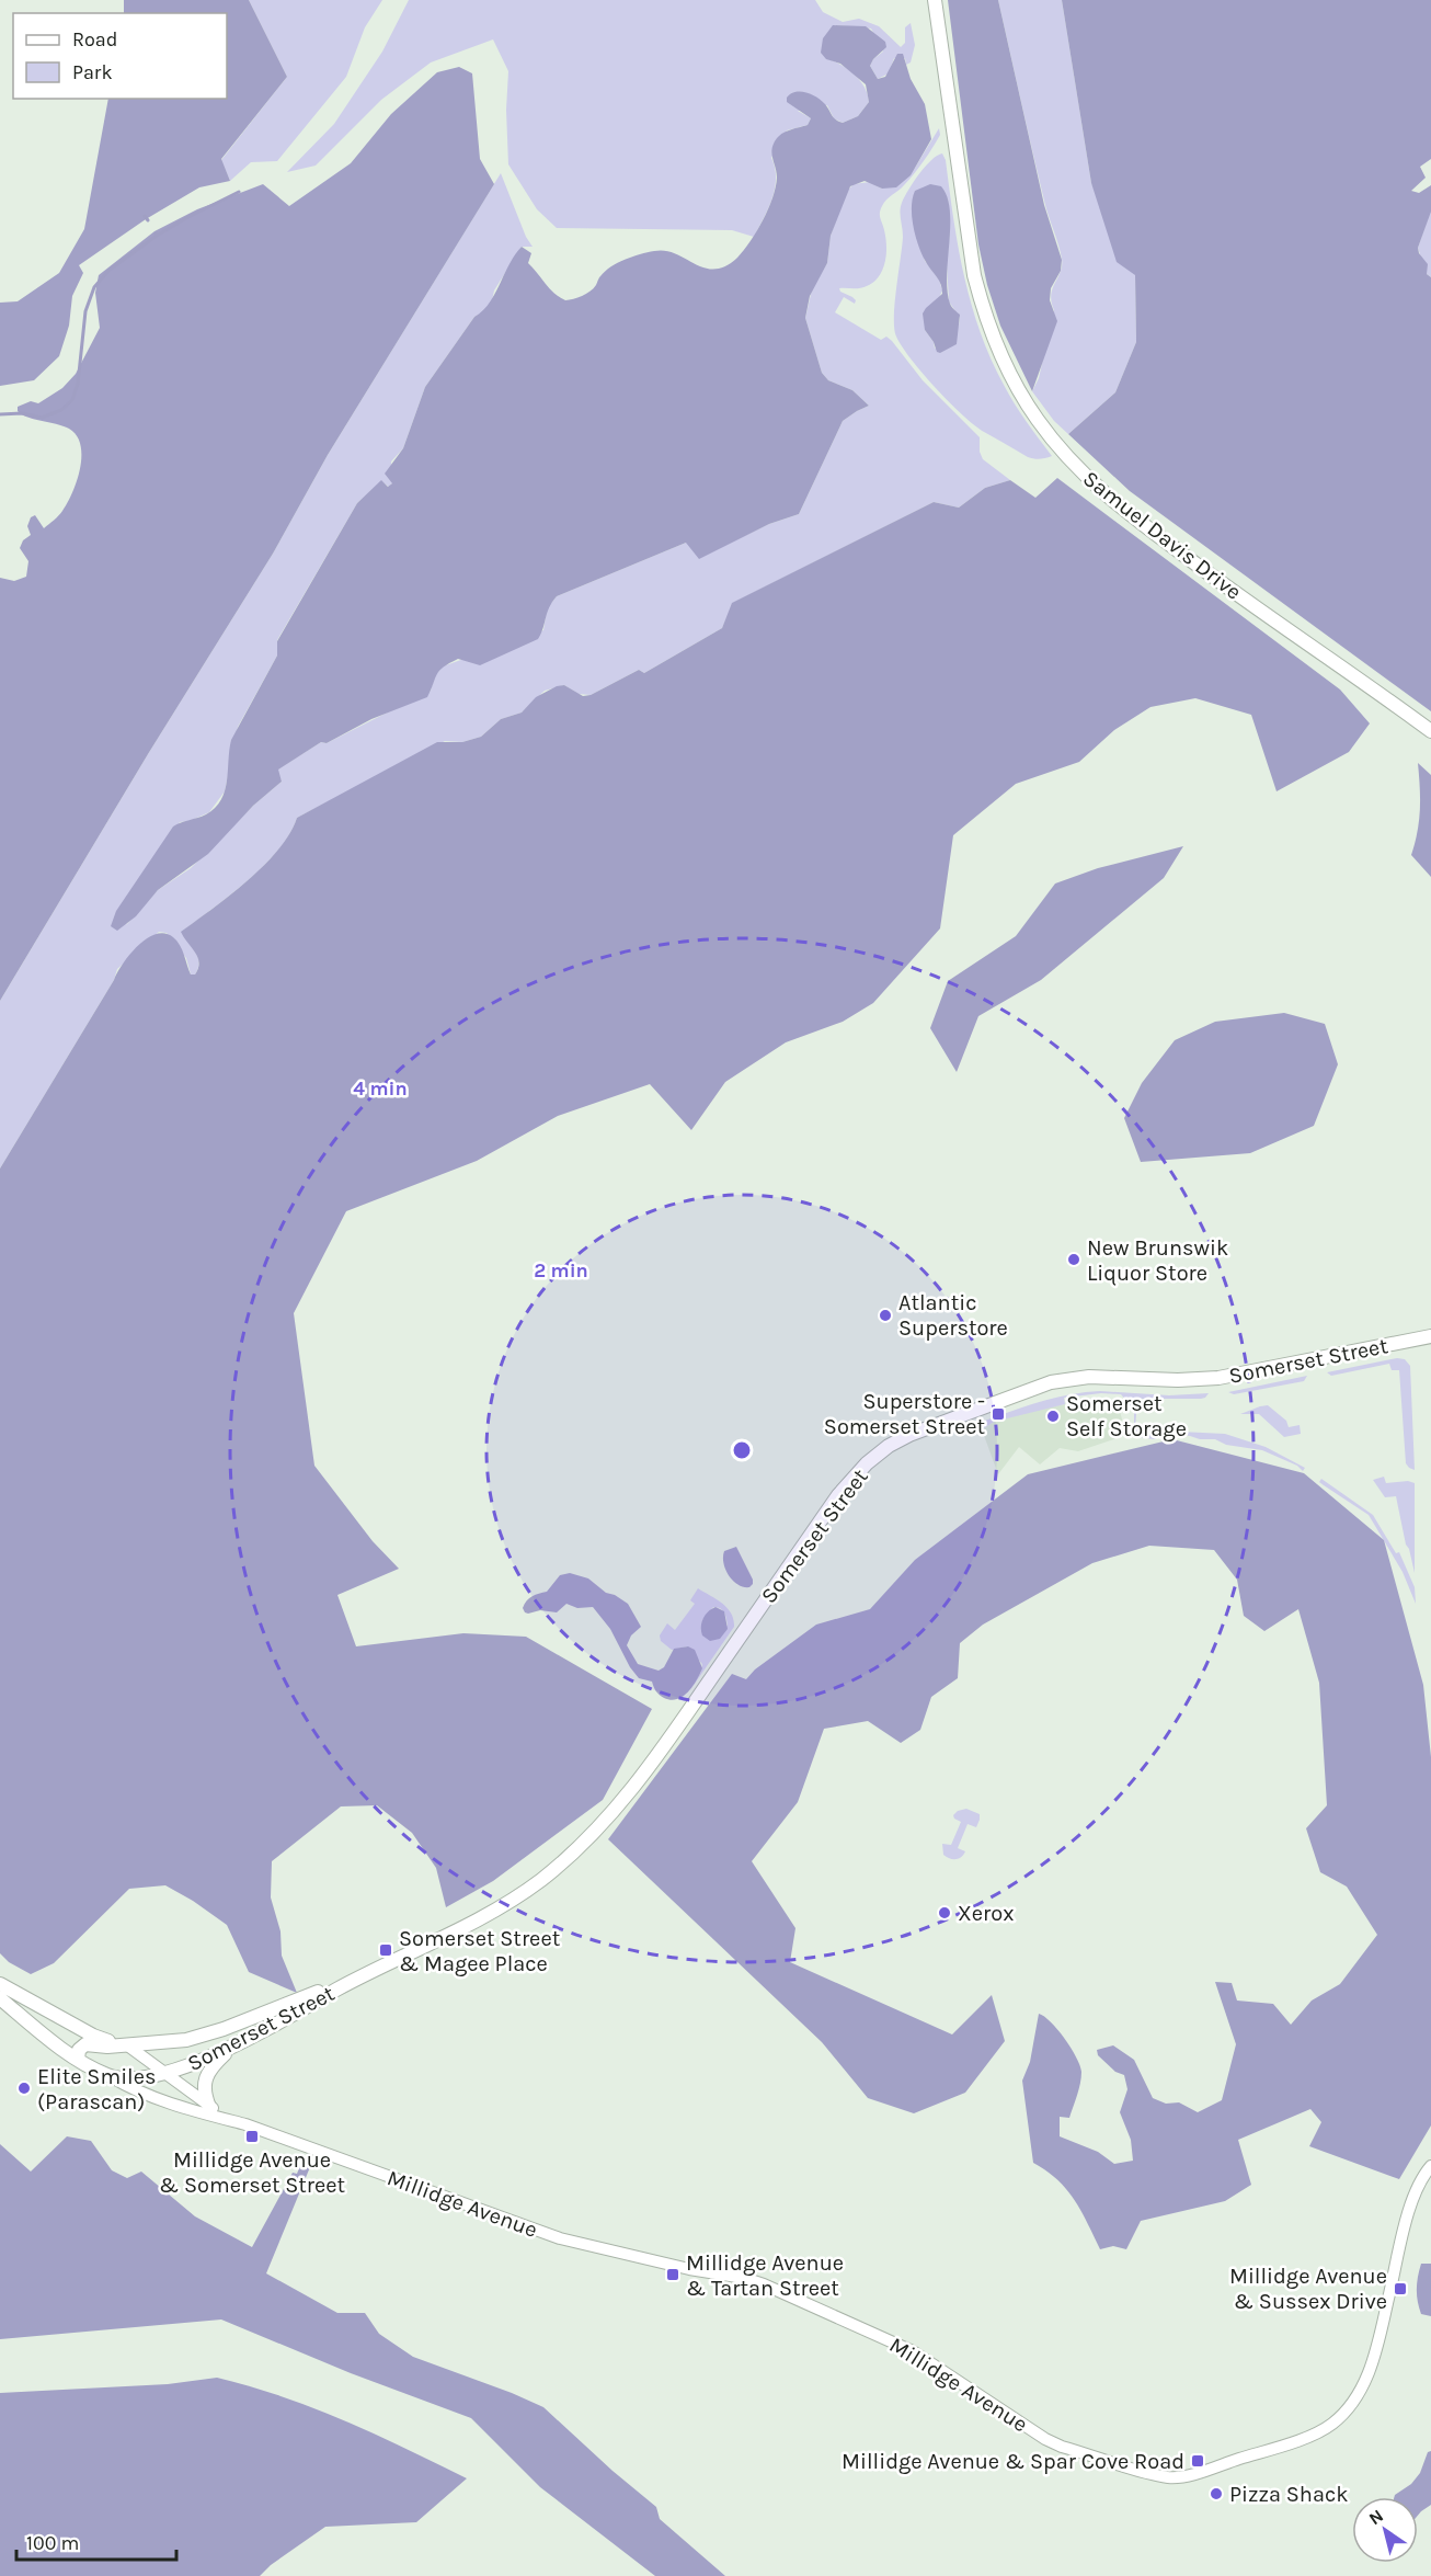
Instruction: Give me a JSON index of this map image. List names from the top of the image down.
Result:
{
  "streets": {
    "main road": ["Samuel Davis Drive", "Somerset Street", "Millidge Avenue"]
  },
  "crossings": [
    ["Somerset Street", "Millidge Avenue"]
  ],
  "places": {
    "other": [
      "New Brunswik Liquor Store",
      "Atlantic Superstore",
      "Somerset Self Storage",
      "Xerox",
      "Elite Smiles (Parascan)",
      "Pizza Shack"
    ],
    "transit": [
      "Superstore - Somerset Street",
      "Somerset Street & Magee Place",
      "Millidge Avenue & Somerset Street",
      "Millidge Avenue & Tartan Street",
      "Millidge Avenue & Sussex Drive",
      "Millidge Avenue & Spar Cove Road"
    ]
  },
  "legend": ["Road", "Park"],
  "scale_bar": "100 m",
  "north": "top left",
  "rings": ["4 min", "2 min"]
}
